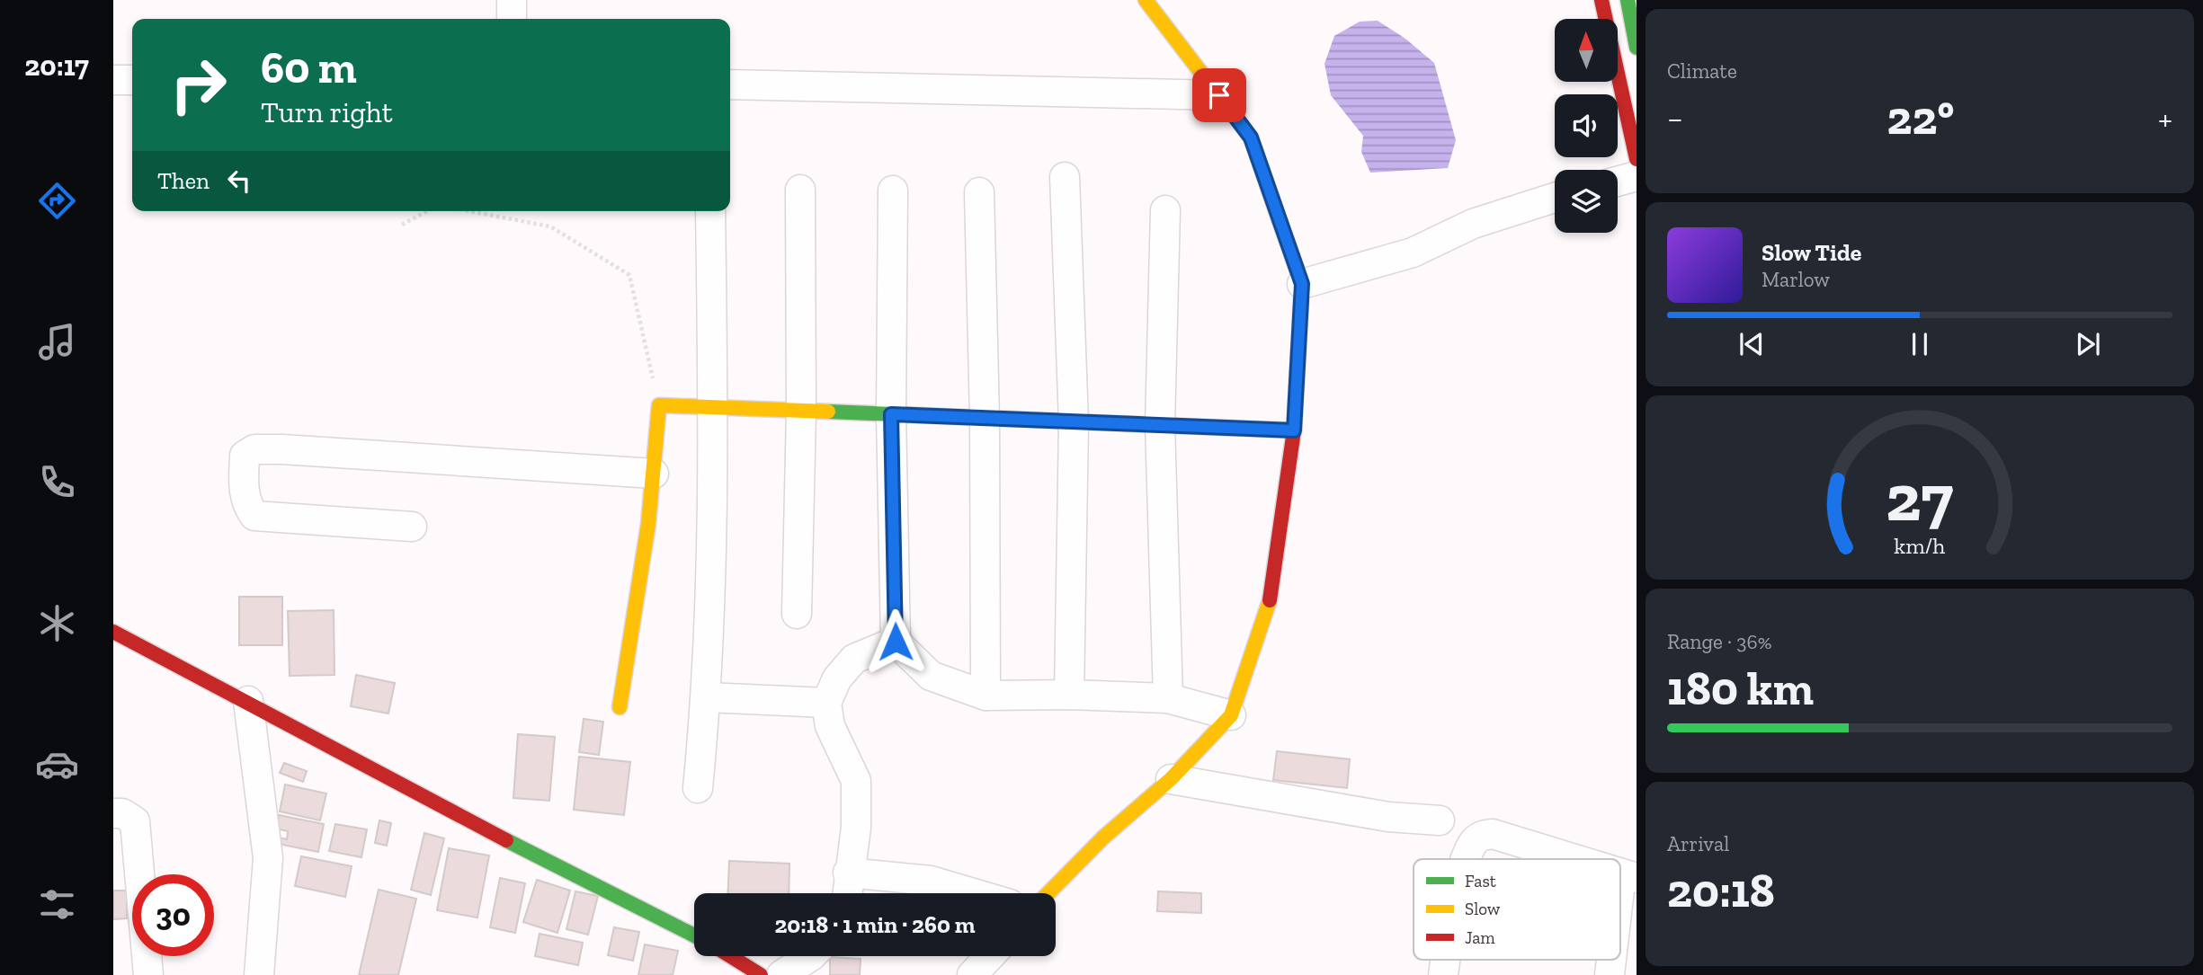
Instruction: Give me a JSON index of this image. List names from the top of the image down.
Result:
{
  "legend": ["Fast", "Slow", "Jam"],
  "north": "top",
  "page": {
    "tabs": "20:17",
    "tile": [
      "Climate",
      ["Range · 36%", "180 km"],
      ["Arrival", "20:18"]
    ],
    "turn": ["60 m", "Turn right"],
    "heat": ["−", "22°", "+"],
    "then": "Then",
    "song": ["Slow Tide", "Marlow"],
    "limit": "30",
    "trip": "20:18 · 1 min · 260 m",
    "gauge": ["27", "km/h"]
  }
}
